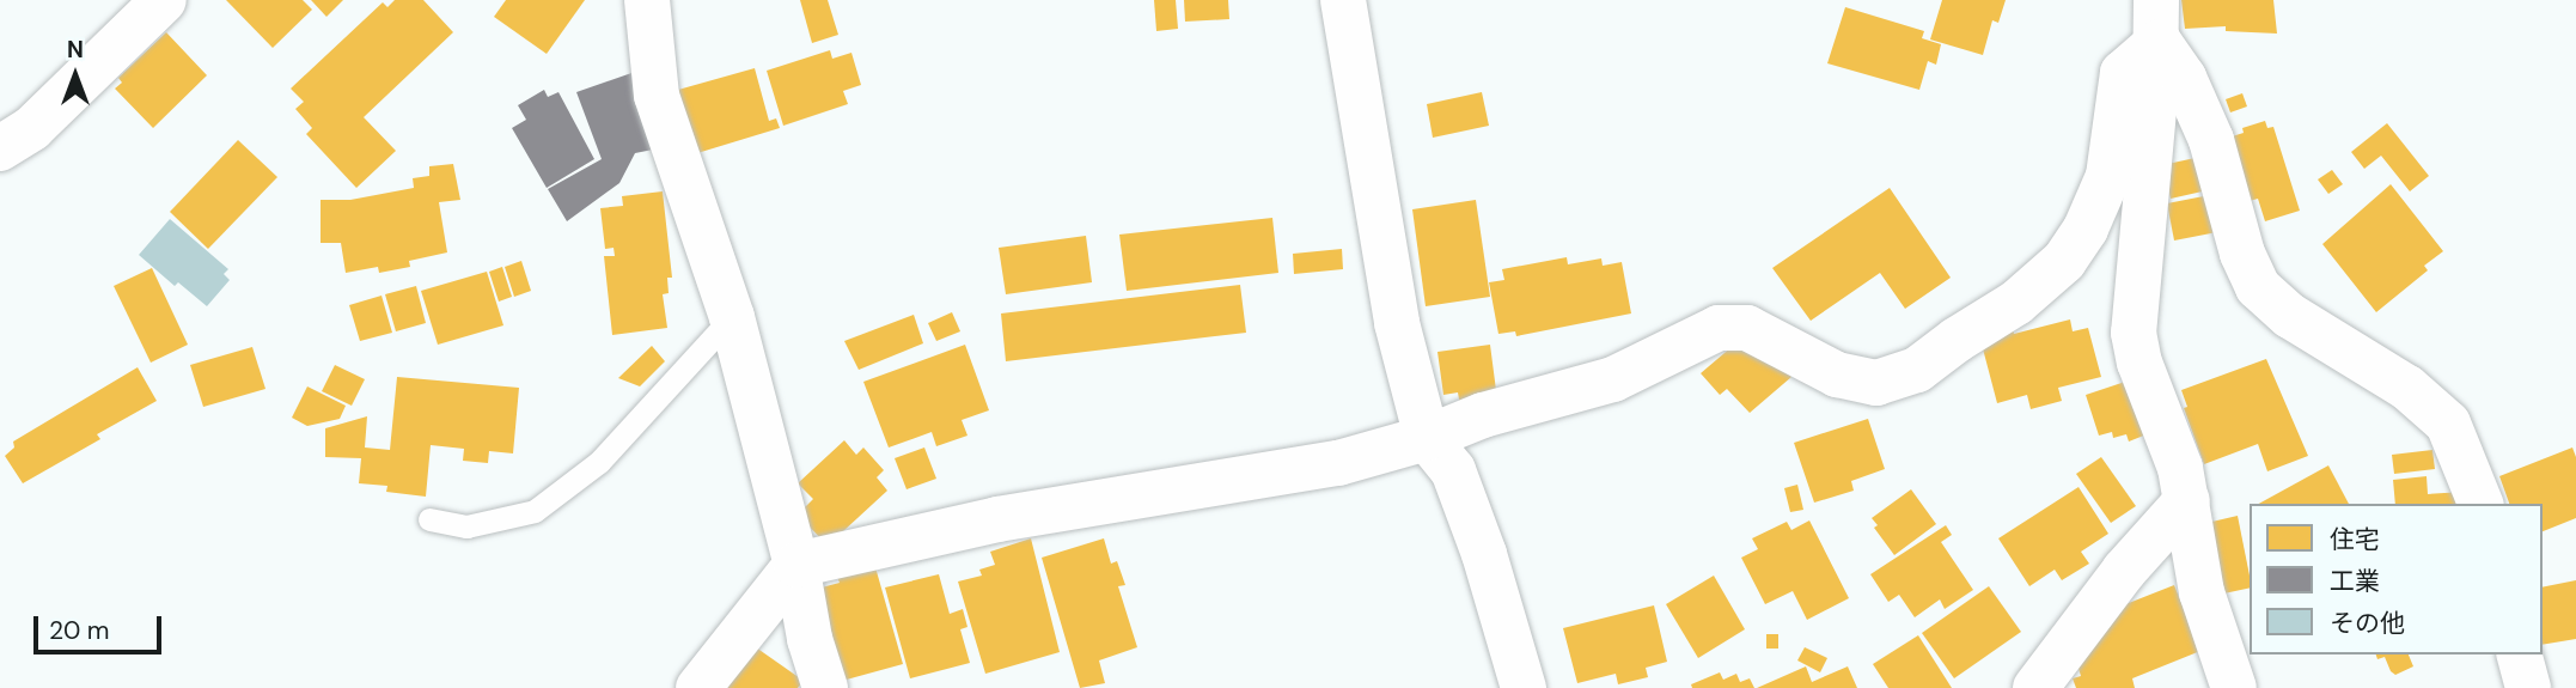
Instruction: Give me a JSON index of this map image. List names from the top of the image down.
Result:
{
  "legend": ["住宅", "工業", "その他"],
  "scale_bar": "20 m",
  "north": "top"
}
